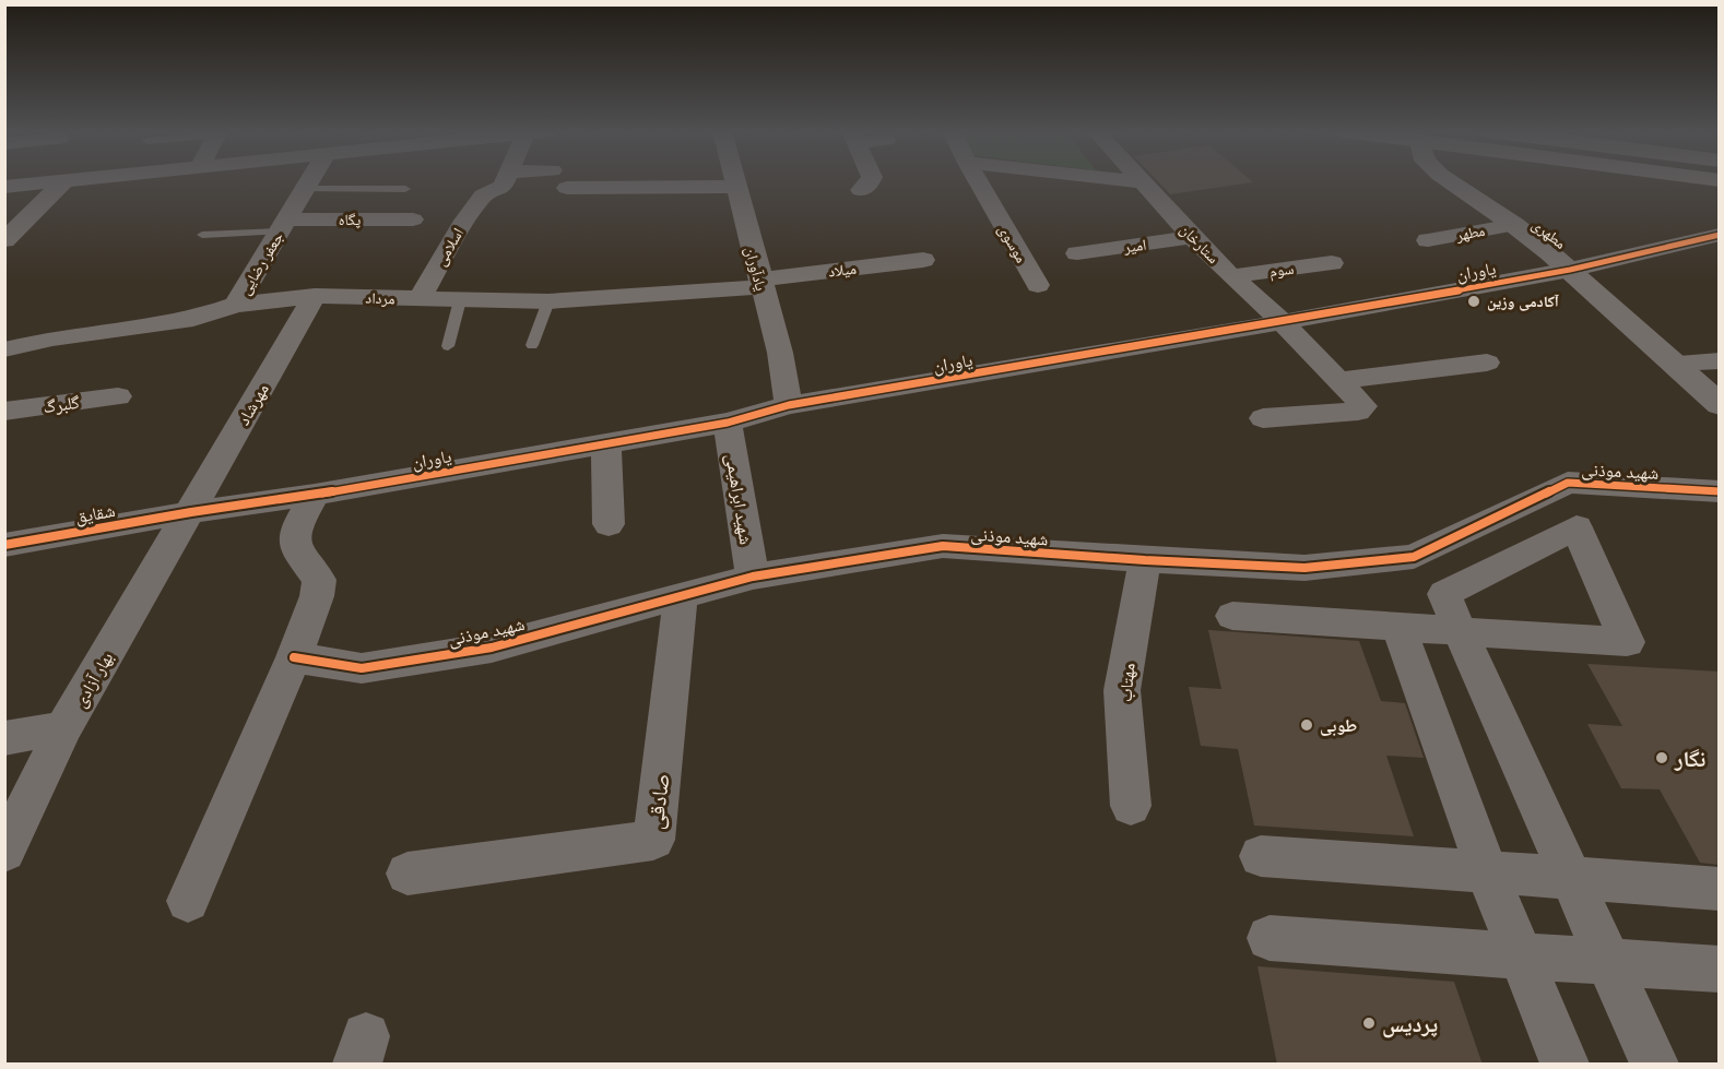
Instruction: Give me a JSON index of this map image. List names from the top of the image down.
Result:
{
  "streets": {
    "street": [
      "پگاه",
      "مطهر",
      "مطهری",
      "موسوی",
      "ستارخان",
      "امیر",
      "اسلامی",
      "جعفر رضایی",
      "یادآوران",
      "میلاد",
      "سوم",
      "یاوران",
      "مرداد",
      "گلبرگ",
      "مهرشاد",
      "شهید موذنی",
      "شهید ابراهیمی",
      "شقایق",
      "بهار آزادی",
      "مهتاب",
      "صادقی"
    ]
  },
  "crossings": [
    ["پگاه", "جعفر رضایی"],
    ["مطهر", "مطهری"],
    ["مطهری", "یاوران"],
    ["ستارخان", "امیر"],
    ["ستارخان", "سوم"],
    ["ستارخان", "یاوران"],
    ["اسلامی", "مرداد"],
    ["جعفر رضایی", "مرداد"],
    ["یادآوران", "میلاد"],
    ["یادآوران", "یاوران"],
    ["یادآوران", "مرداد"],
    ["میلاد", "مرداد"],
    ["یاوران", "مهرشاد"],
    ["یاوران", "شهید ابراهیمی"],
    ["یاوران", "شقایق"],
    ["یاوران", "بهار آزادی"],
    ["مرداد", "مهرشاد"],
    ["مهرشاد", "شقایق"],
    ["مهرشاد", "بهار آزادی"],
    ["شهید موذنی", "شهید ابراهیمی"],
    ["شهید موذنی", "مهتاب"],
    ["شهید موذنی", "صادقی"],
    ["شقایق", "بهار آزادی"]
  ],
  "places": [
    "آکادمی وزین",
    "طوبی",
    "نگار",
    "پردیس"
  ]
}
